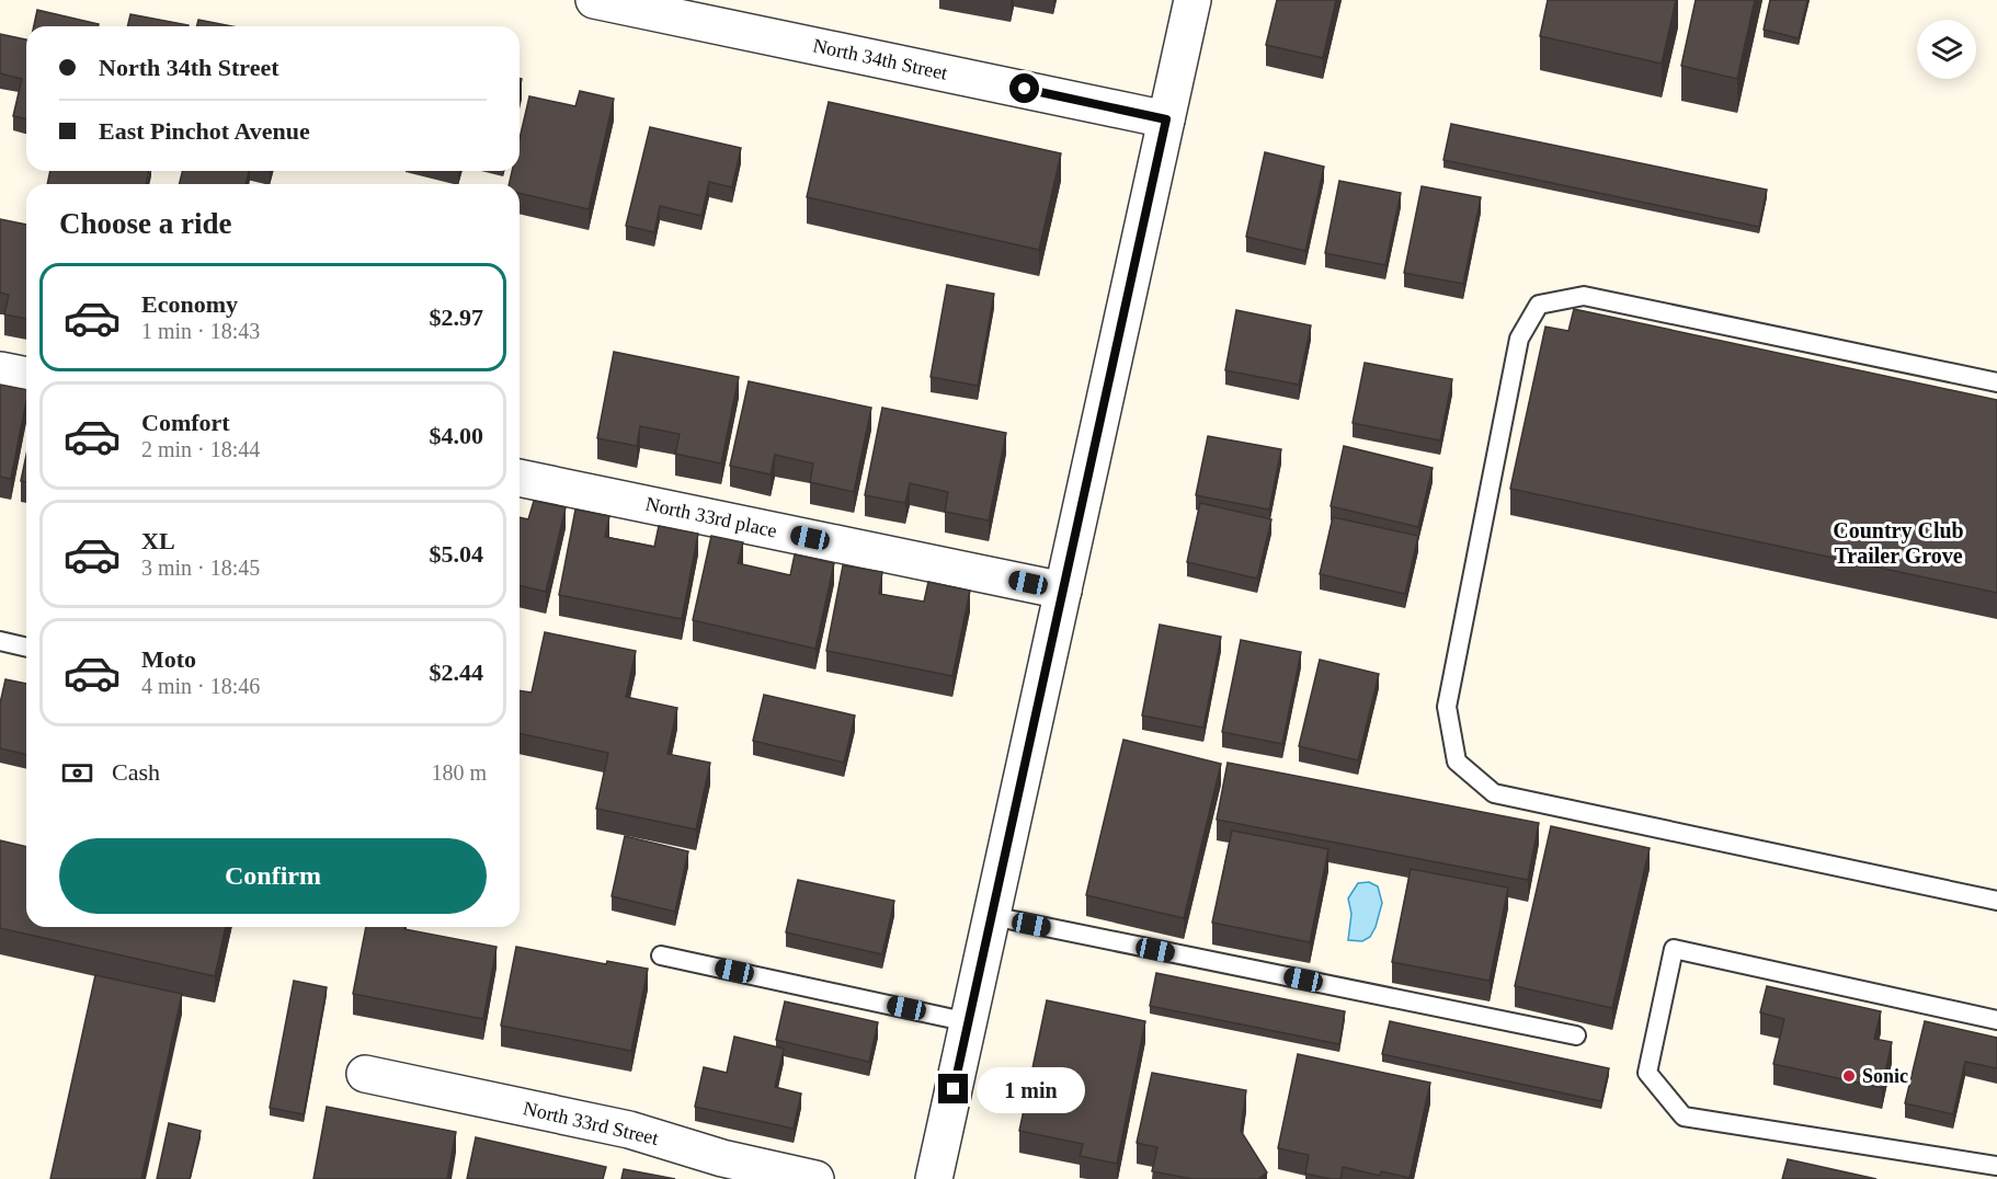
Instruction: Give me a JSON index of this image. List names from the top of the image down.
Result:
{
  "streets": {
    "street": ["North 34th Street", "North 33rd place", "North 33rd Street"]
  },
  "districts": ["Country Club Trailer Grove"],
  "places": ["Sonic"],
  "page": {
    "banner": ["North 34th Street", "East Pinchot Avenue"],
    "heading": "Choose a ride",
    "list": [
      {
        "name": "Economy",
        "note": "1 min · 18:43",
        "value": "$2.97"
      },
      {
        "name": "Comfort",
        "note": "2 min · 18:44",
        "value": "$4.00"
      },
      {
        "name": "XL",
        "note": "3 min · 18:45",
        "value": "$5.04"
      },
      {
        "name": "Moto",
        "note": "4 min · 18:46",
        "value": "$2.44"
      }
    ],
    "pay": ["Cash", "180 m"],
    "buttons": "Confirm",
    "bubble": "1 min"
  }
}
